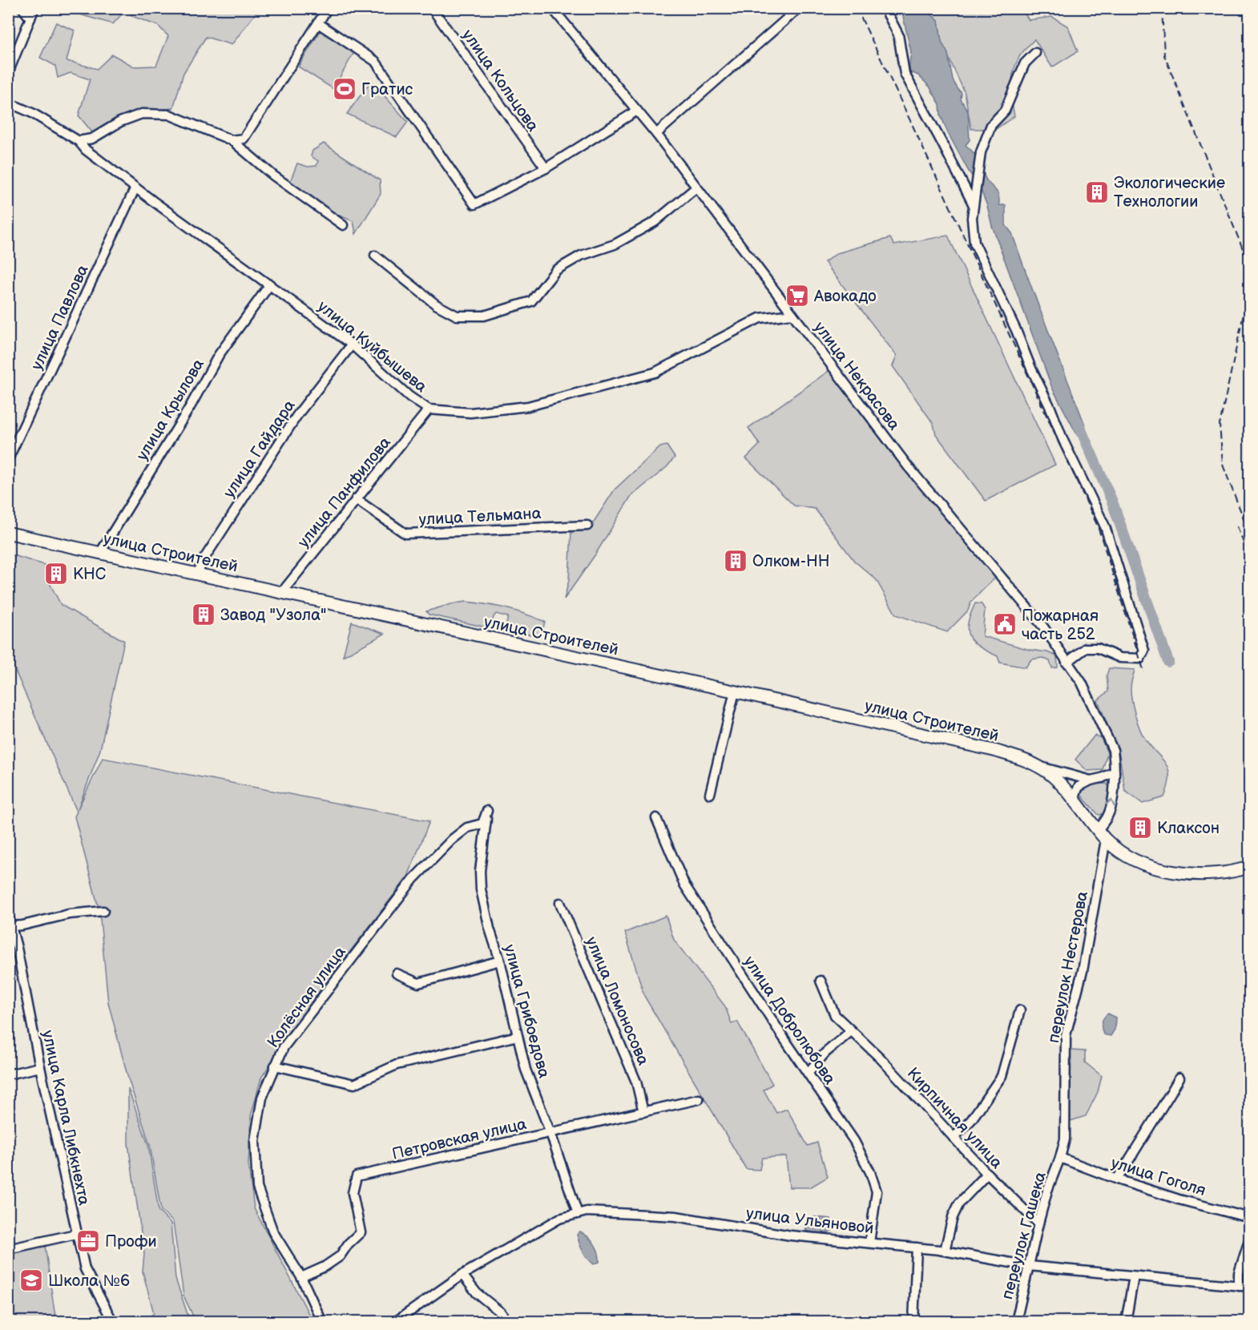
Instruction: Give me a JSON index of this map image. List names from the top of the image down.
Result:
{
  "streets": {
    "main road": ["улица Строителей"],
    "street": [
      "улица Кольцова",
      "улица Павлова",
      "улица Куйбышева",
      "улица Некрасова",
      "улица Крылова",
      "улица Гайдара",
      "улица Панфилова",
      "улица Тельмана",
      "переулок Нестерова",
      "Колёсная улица",
      "улица Ломоносова",
      "улица Грибоедова",
      "улица Добролюбова",
      "улица Карла Либкнехта",
      "Кирпичная улица",
      "Петровская улица",
      "улица Гоголя",
      "улица Ульяновой",
      "переулок Гашека"
    ]
  },
  "crossings": [
    ["улица Павлова", "улица Куйбышева"],
    ["улица Куйбышева", "улица Некрасова"],
    ["улица Куйбышева", "улица Крылова"],
    ["улица Куйбышева", "улица Гайдара"],
    ["улица Куйбышева", "улица Панфилова"],
    ["улица Некрасова", "улица Строителей"],
    ["улица Крылова", "улица Строителей"],
    ["улица Гайдара", "улица Строителей"],
    ["улица Панфилова", "улица Тельмана"],
    ["улица Панфилова", "улица Строителей"],
    ["улица Строителей", "переулок Нестерова"],
    ["переулок Нестерова", "улица Гоголя"],
    ["переулок Нестерова", "переулок Гашека"],
    ["Колёсная улица", "улица Грибоедова"],
    ["Колёсная улица", "Петровская улица"],
    ["улица Ломоносова", "Петровская улица"],
    ["улица Грибоедова", "Петровская улица"],
    ["улица Грибоедова", "улица Ульяновой"],
    ["улица Добролюбова", "улица Ульяновой"],
    ["Кирпичная улица", "переулок Гашека"],
    ["улица Гоголя", "переулок Гашека"],
    ["улица Ульяновой", "переулок Гашека"]
  ],
  "places": {
    "sports": ["Гратис"],
    "building": [
      "Экологические Технологии",
      "Олком-НН",
      "КНС",
      "Завод \"Узола\"",
      "Клаксон"
    ],
    "supermarket": ["Авокадо"],
    "public building": ["Пожарная часть 252"],
    "office": ["Профи"],
    "school or university": ["Школа №6"]
  }
}
